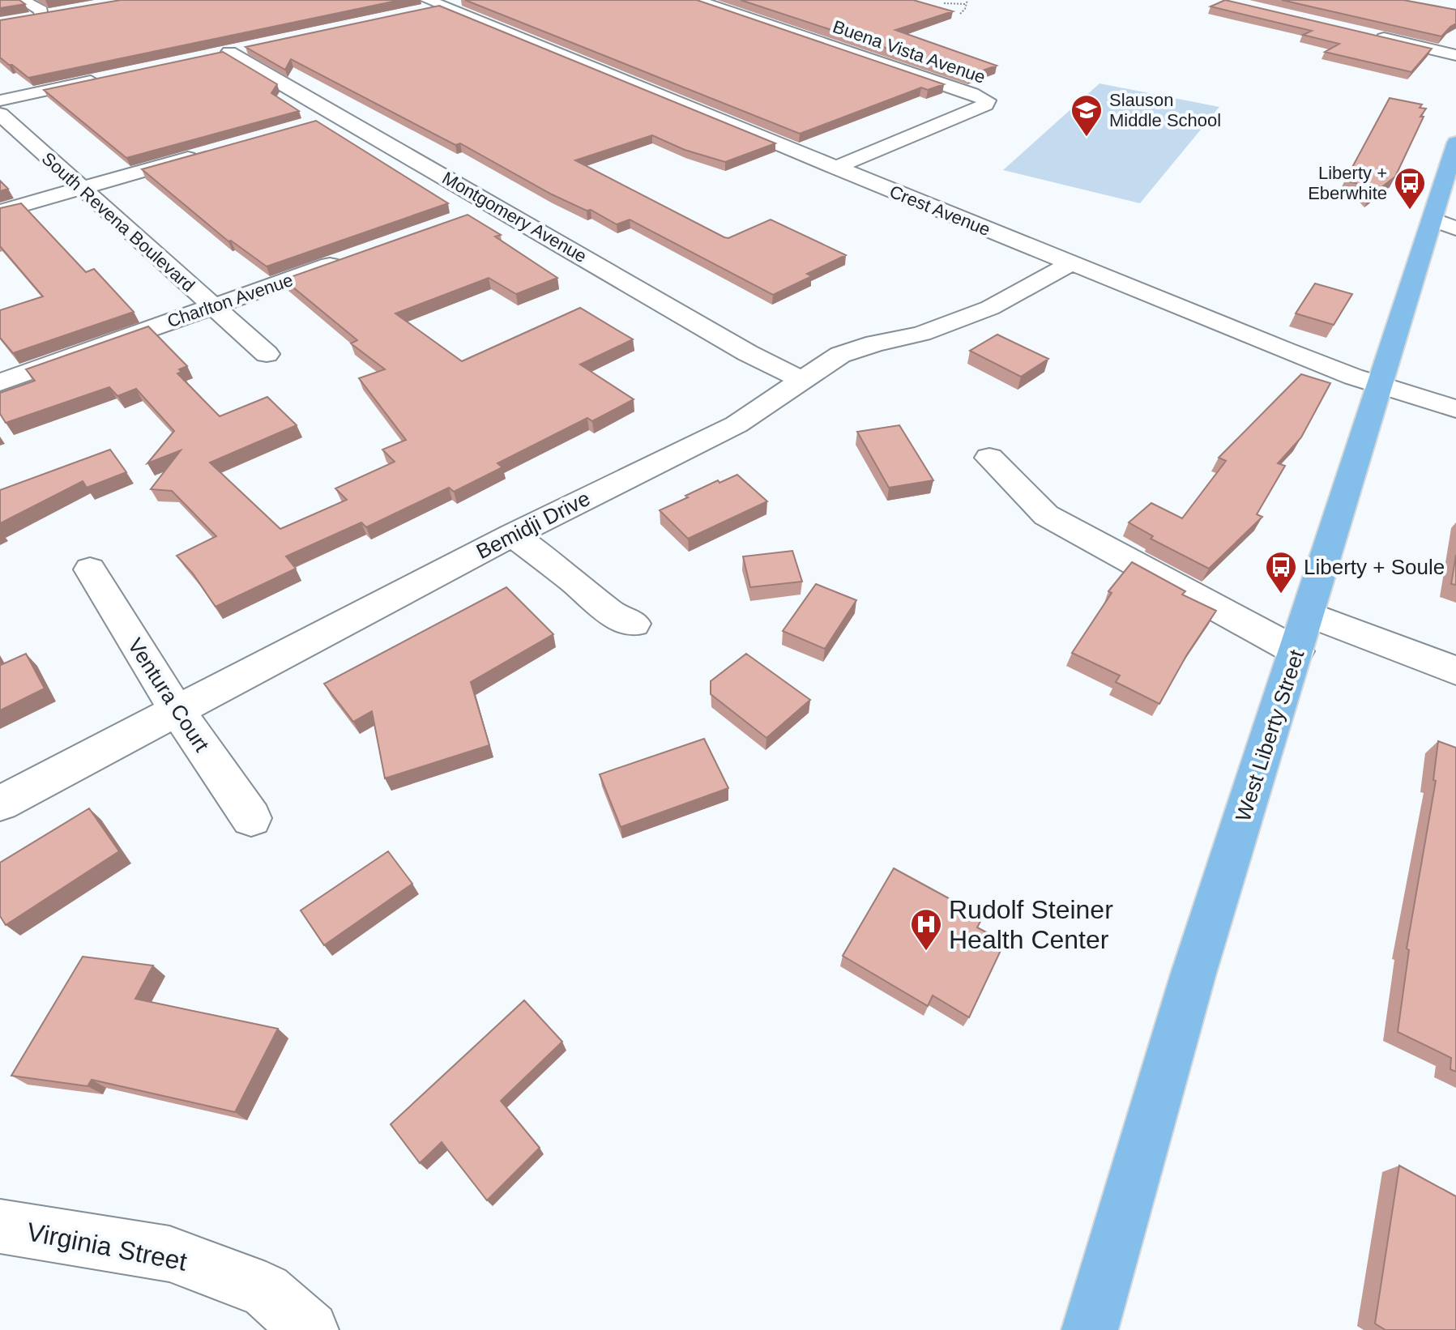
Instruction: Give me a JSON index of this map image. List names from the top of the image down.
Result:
{
  "streets": {
    "main road": ["West Liberty Street"],
    "street": [
      "Buena Vista Avenue",
      "Crest Avenue",
      "Montgomery Avenue",
      "South Revena Boulevard",
      "Charlton Avenue",
      "Bemidji Drive",
      "Ventura Court",
      "Virginia Street"
    ]
  },
  "crossings": [
    ["Buena Vista Avenue", "Crest Avenue"],
    ["Crest Avenue", "Bemidji Drive"],
    ["Crest Avenue", "West Liberty Street"],
    ["Montgomery Avenue", "Bemidji Drive"],
    ["South Revena Boulevard", "Charlton Avenue"],
    ["Bemidji Drive", "Ventura Court"]
  ],
  "places": {
    "school or university": ["Slauson Middle School"],
    "bus stop": ["Liberty + Eberwhite", "Liberty + Soule"],
    "hospital": ["Rudolf Steiner Health Center"]
  }
}
